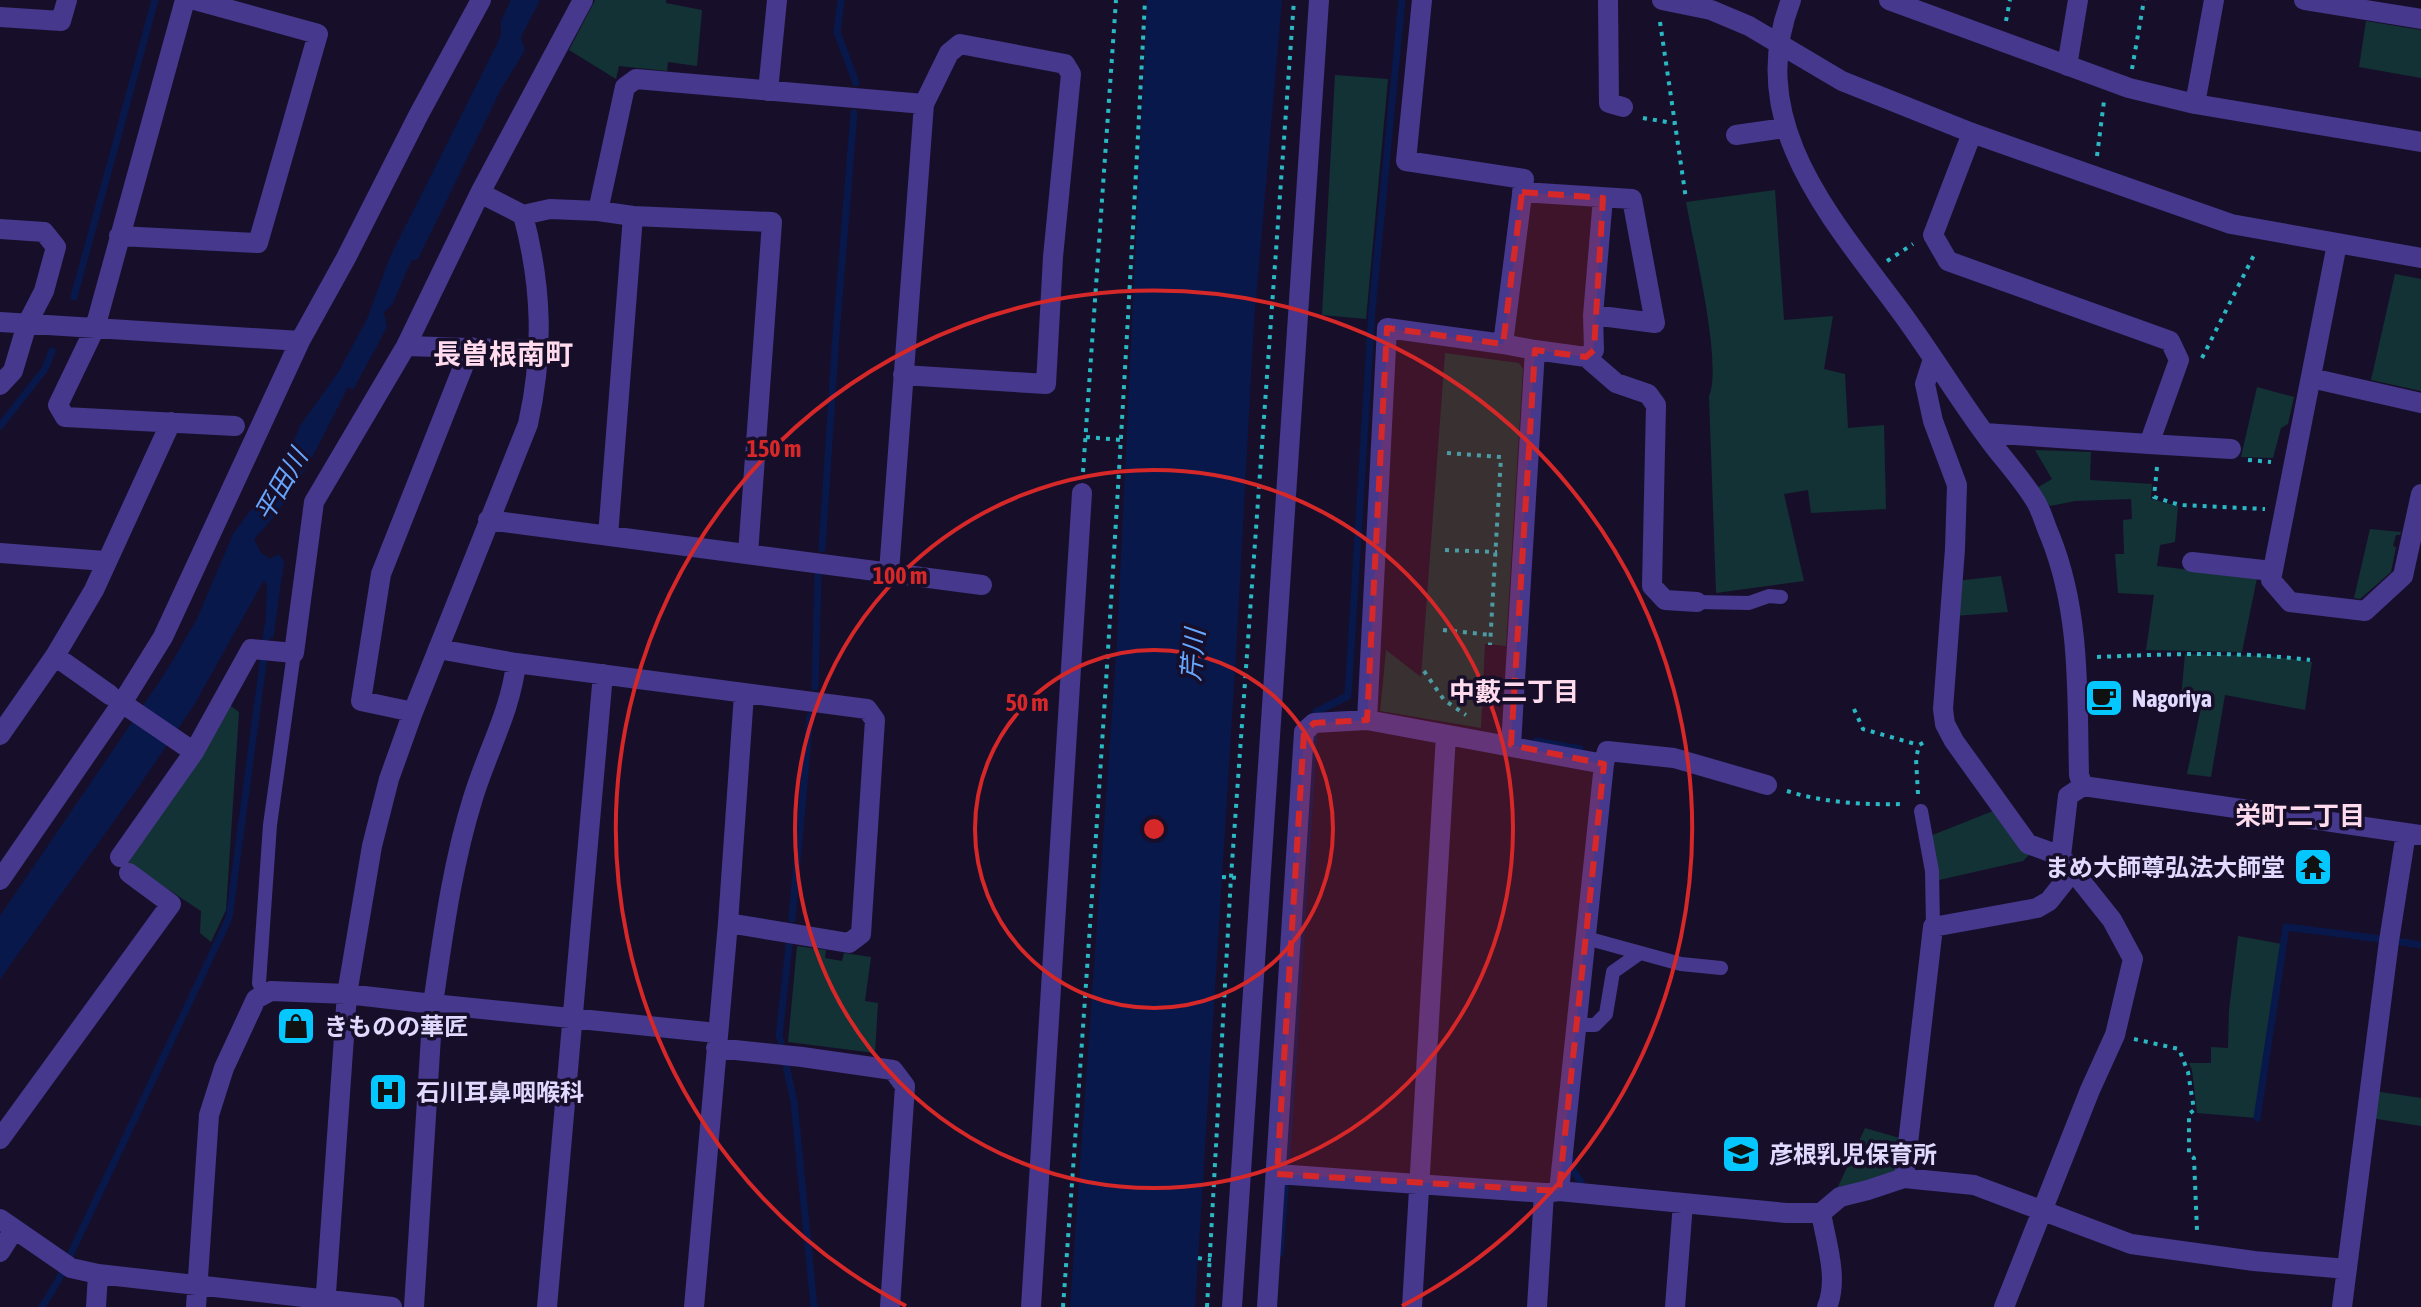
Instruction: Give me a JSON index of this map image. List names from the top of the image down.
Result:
{
  "districts": ["長曽根南町", "中藪二丁目", "栄町二丁目"],
  "water": ["平田川", "芹川"],
  "places": {
    "cafe": ["Nagoriya"],
    "temple": ["まめ大師尊弘法大師堂"],
    "shop": ["きものの華匠"],
    "hospital": ["石川耳鼻咽喉科"],
    "school or university": ["彦根乳児保育所"]
  },
  "rings": ["150 m", "100 m", "50 m"]
}
